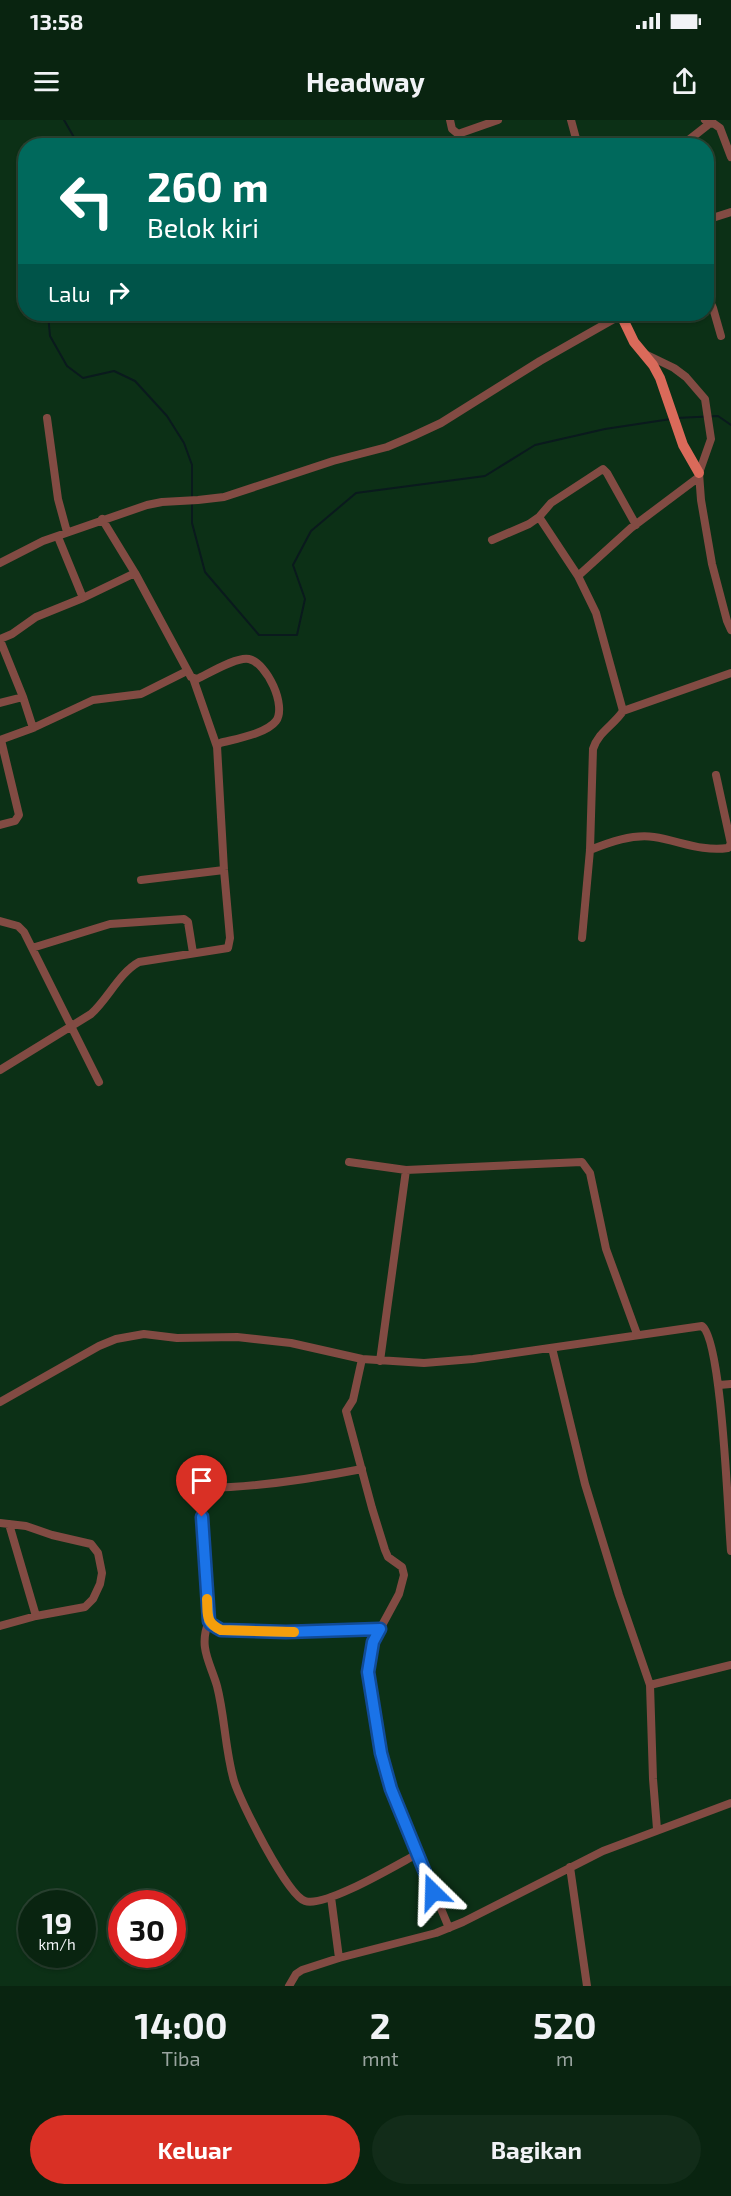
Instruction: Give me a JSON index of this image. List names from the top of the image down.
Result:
{
  "page": {
    "status": "13:58",
    "header": "Headway",
    "turn": ["260 m", "Belok kiri"],
    "then": "Lalu",
    "speed": "19 km/h",
    "limit": "30",
    "eta": [
      "14:00",
      "Tiba",
      "2",
      "mnt",
      "520",
      "m"
    ],
    "buttons": ["Keluar", "Bagikan"]
  }
}
